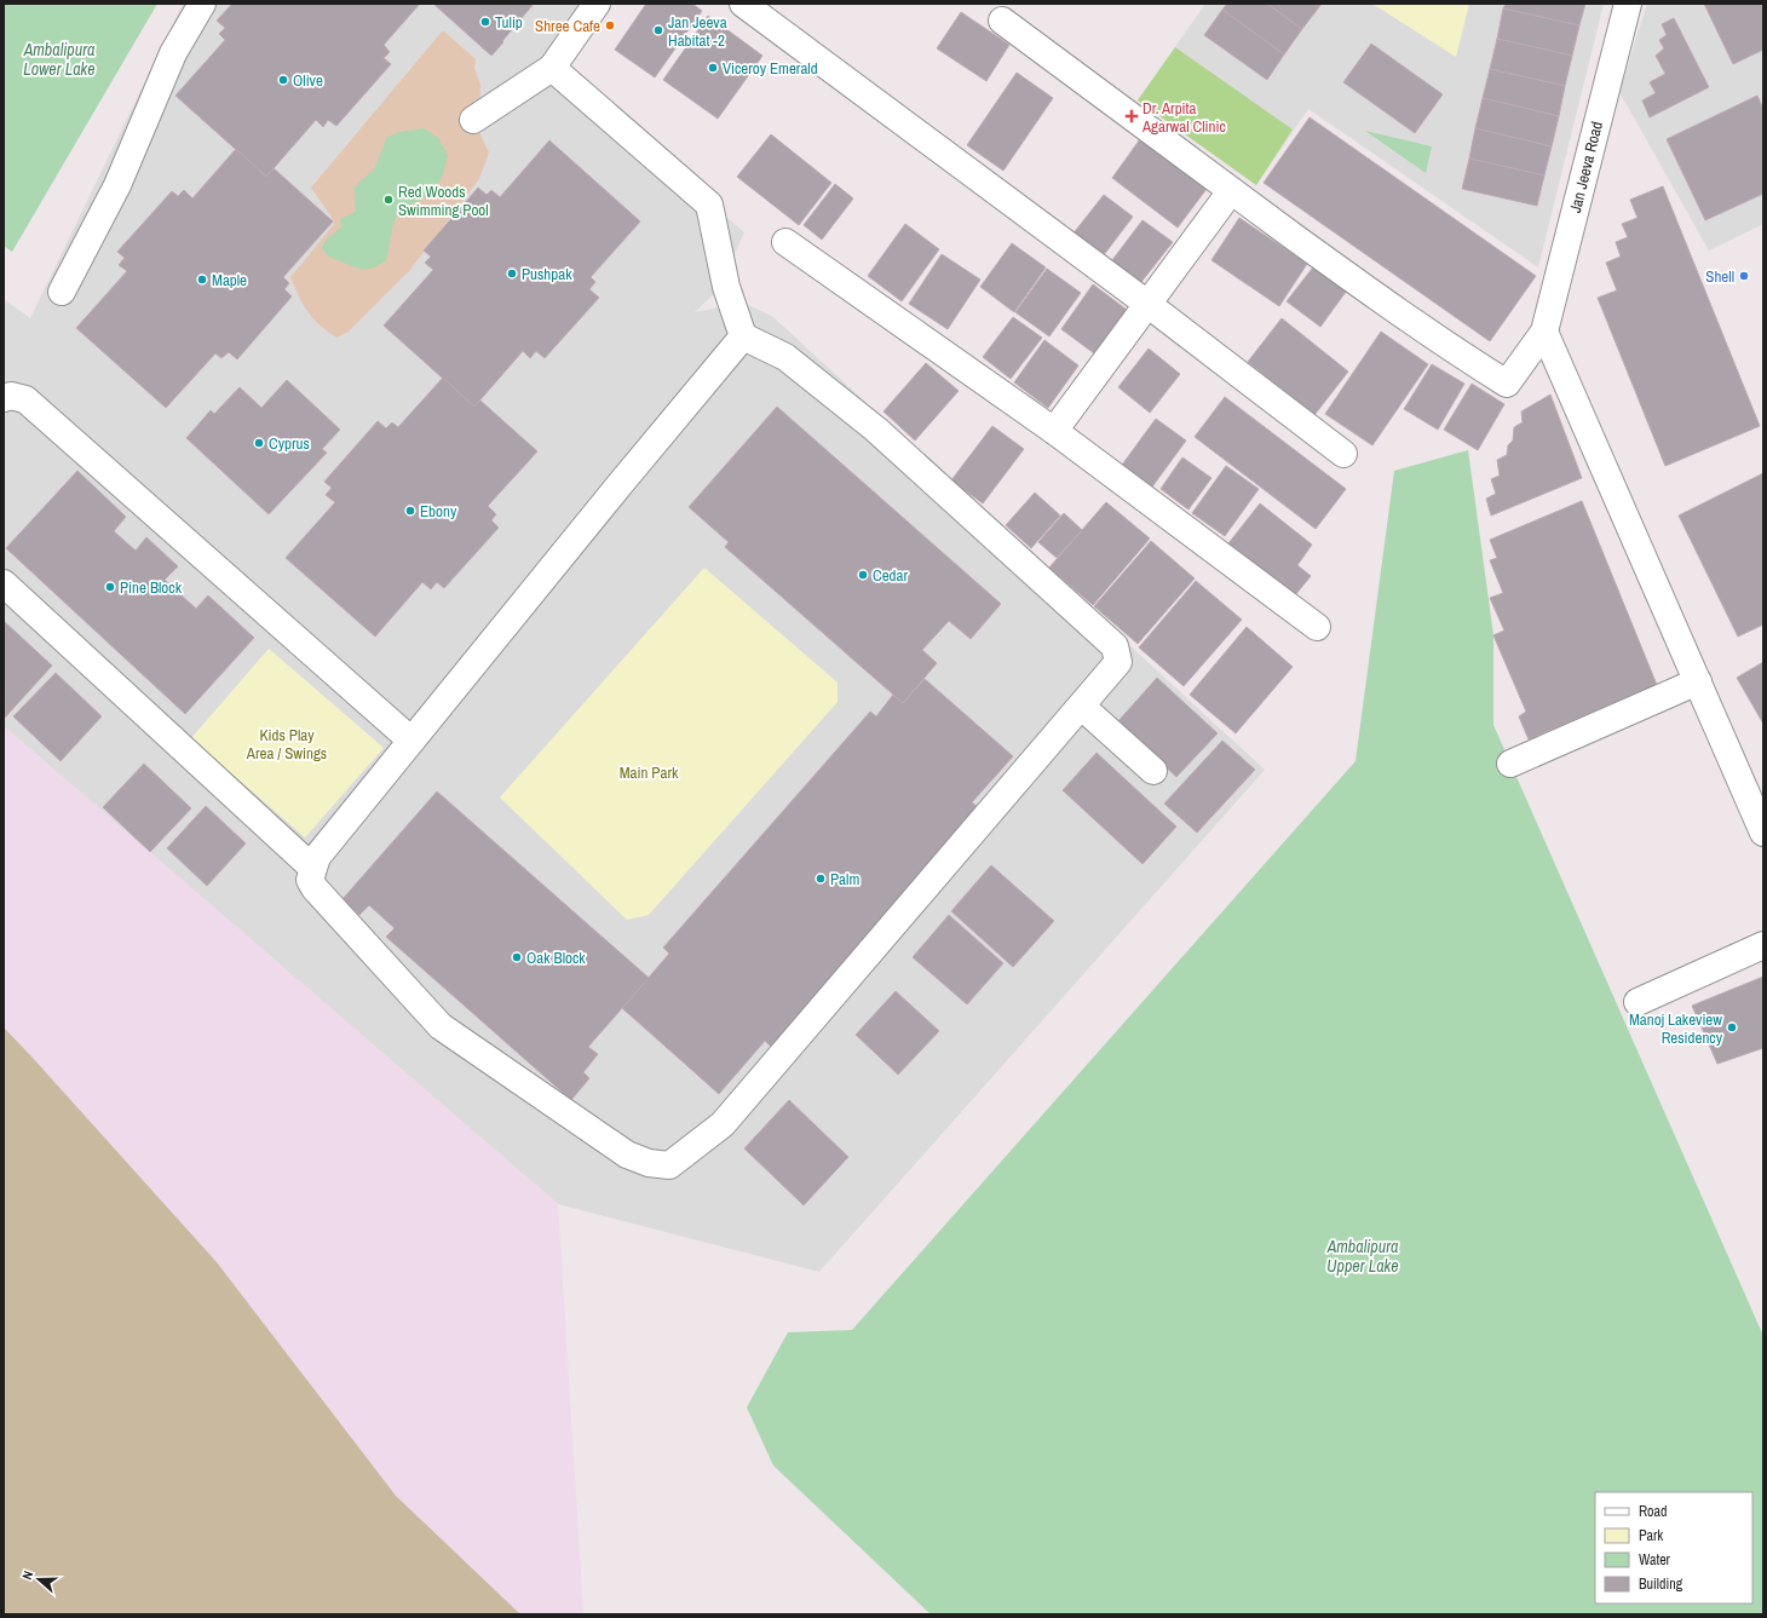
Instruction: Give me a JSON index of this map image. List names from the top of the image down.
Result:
{
  "streets": {
    "street": ["Jan Jeeva Road"]
  },
  "water": ["Ambalipura Lower Lake", "Ambalipura Upper Lake"],
  "parks": ["Kids Play Area / Swings", "Main Park"],
  "places": {
    "other": [
      "Tulip",
      "Shree Cafe",
      "Jan Jeeva Habitat -2",
      "Viceroy Emerald",
      "Olive",
      "Red Woods Swimming Pool",
      "Pushpak",
      "Shell",
      "Maple",
      "Cyprus",
      "Ebony",
      "Cedar",
      "Pine Block",
      "Palm",
      "Oak Block",
      "Manoj Lakeview Residency"
    ],
    "health": ["Dr. Arpita Agarwal Clinic"]
  },
  "legend": [
    "Road",
    "Park",
    "Water",
    "Building"
  ],
  "north": "left"
}
